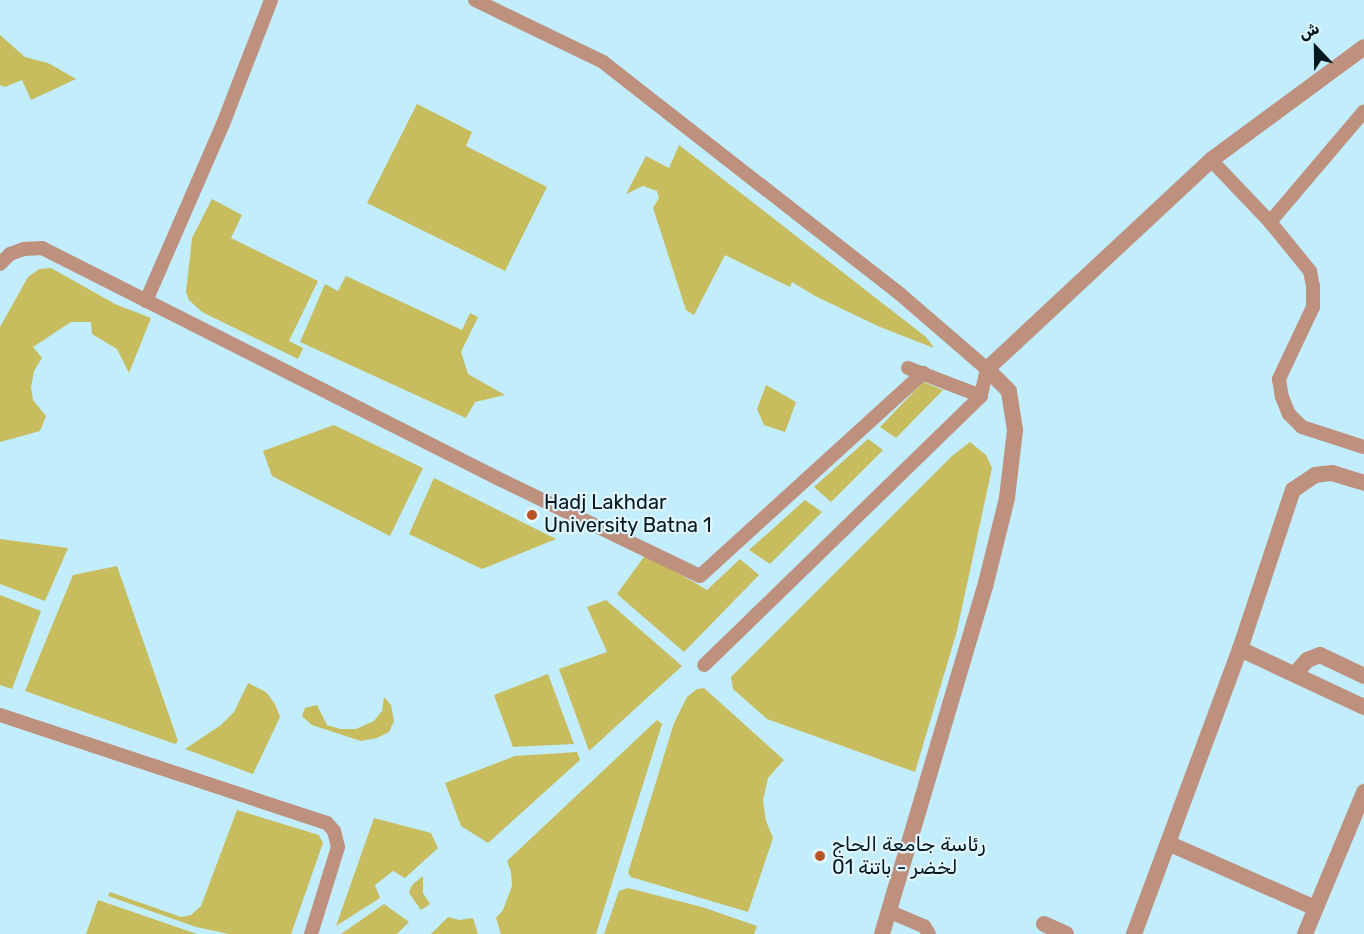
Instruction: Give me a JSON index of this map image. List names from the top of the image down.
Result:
{
  "places": ["Hadj Lakhdar University Batna 1", "رئاسة جامعة الحاج لخضر - باتنة 01"],
  "north": "top"
}
